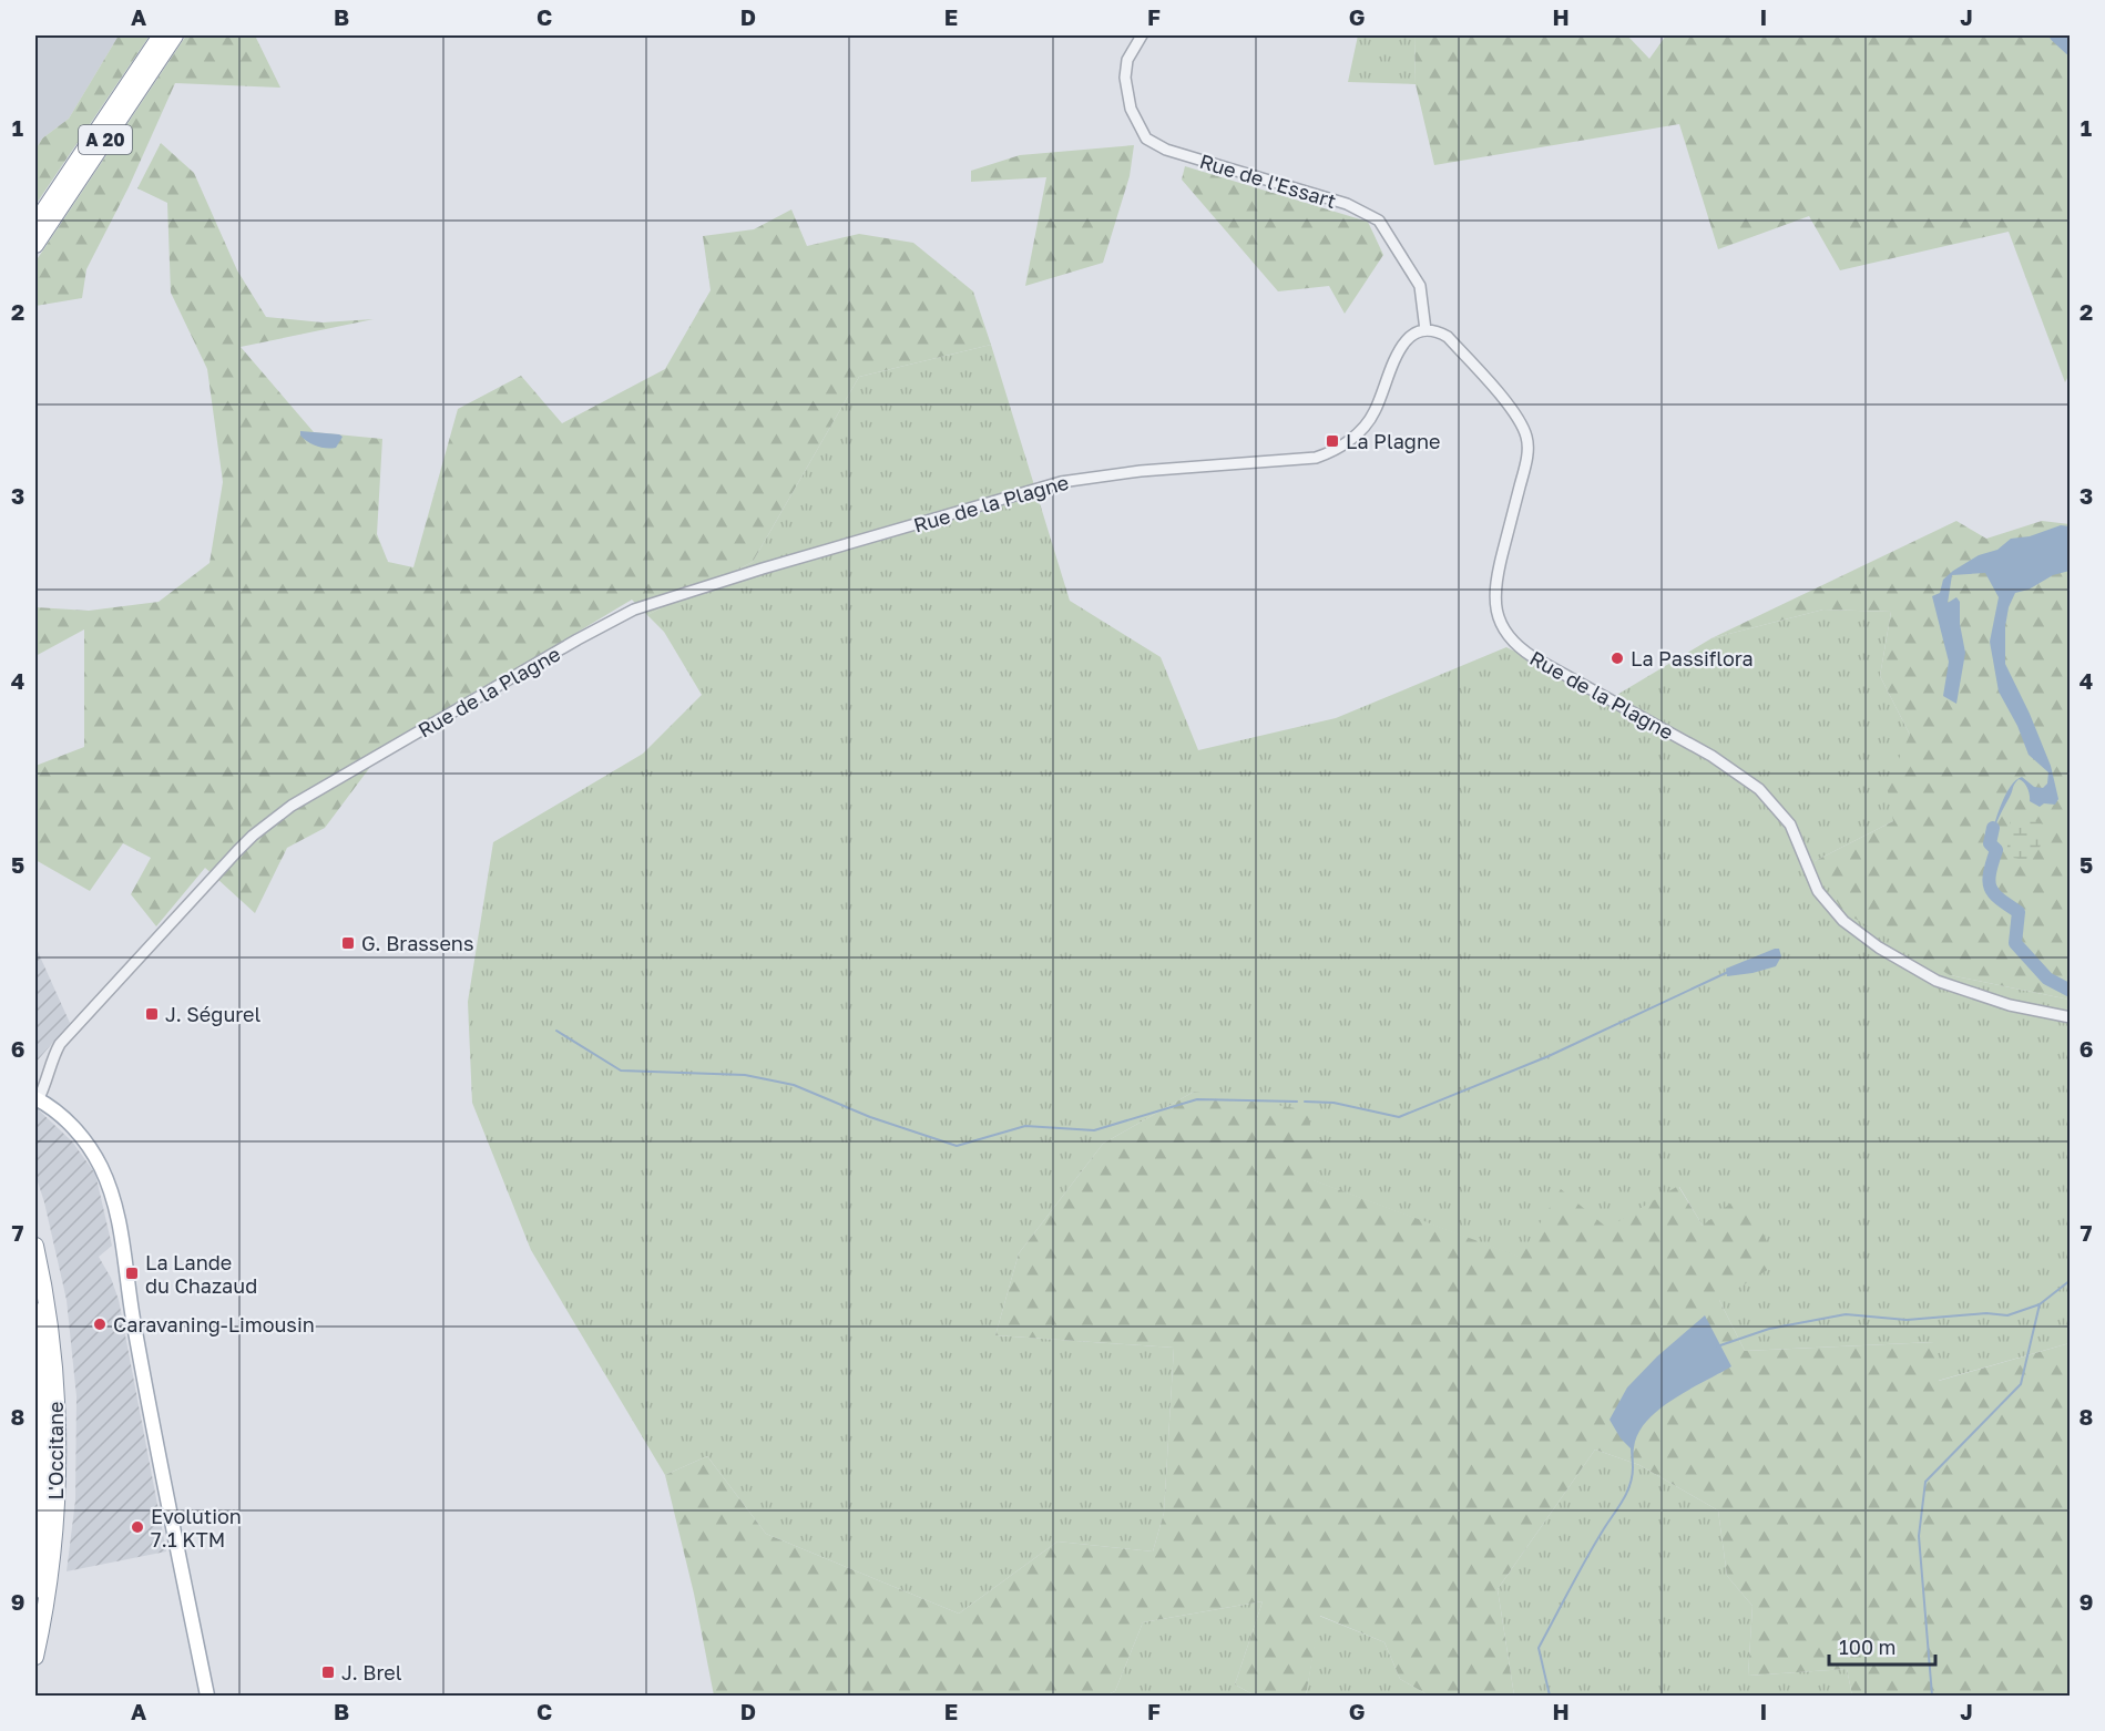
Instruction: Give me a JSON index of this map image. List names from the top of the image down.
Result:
{
  "streets": {
    "highway": ["A 20", "L'Occitane"],
    "street": ["Rue de l'Essart", "Rue de la Plagne"]
  },
  "crossings": [
    ["Rue de l'Essart", "Rue de la Plagne"]
  ],
  "places": {
    "transit": [
      "La Plagne",
      "G. Brassens",
      "J. Ségurel",
      "La Lande du Chazaud",
      "J. Brel"
    ],
    "other": ["La Passiflora", "Caravaning-Limousin", "Evolution 7.1 KTM"]
  },
  "scale_bar": "100 m",
  "grid": {
    "columns": [
      "A",
      "B",
      "C",
      "D",
      "E",
      "F",
      "G",
      "H",
      "I",
      "J"
    ],
    "rows": [
      "1",
      "2",
      "3",
      "4",
      "5",
      "6",
      "7",
      "8",
      "9"
    ]
  }
}
